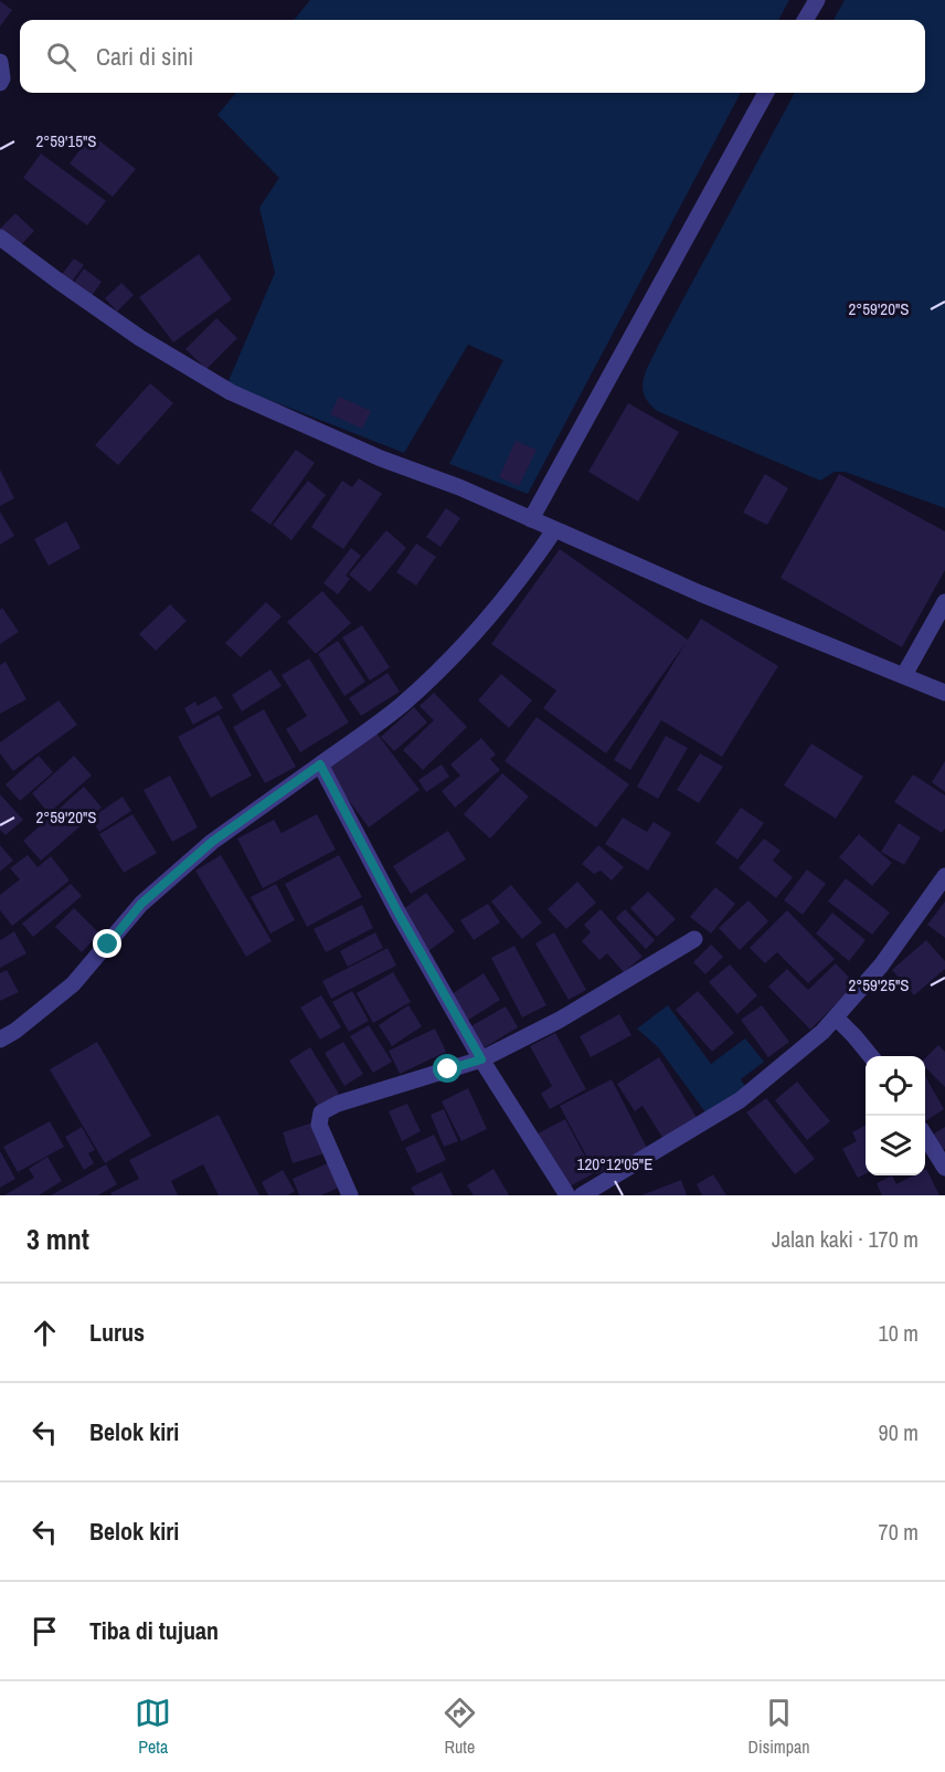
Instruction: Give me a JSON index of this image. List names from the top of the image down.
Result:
{
  "page": {
    "search": "Cari di sini",
    "heading": ["3 mnt", "Jalan kaki · 170 m"],
    "list": [
      ["Lurus", "10 m"],
      ["Belok kiri", "90 m"],
      ["Belok kiri", "70 m"],
      "Tiba di tujuan"
    ],
    "nav": ["Peta", "Rute", "Disimpan"]
  },
  "coordinates": [
    "2°59'15\"S",
    "2°59'20\"S",
    "2°59'25\"S",
    "120°12'05\"E"
  ]
}
